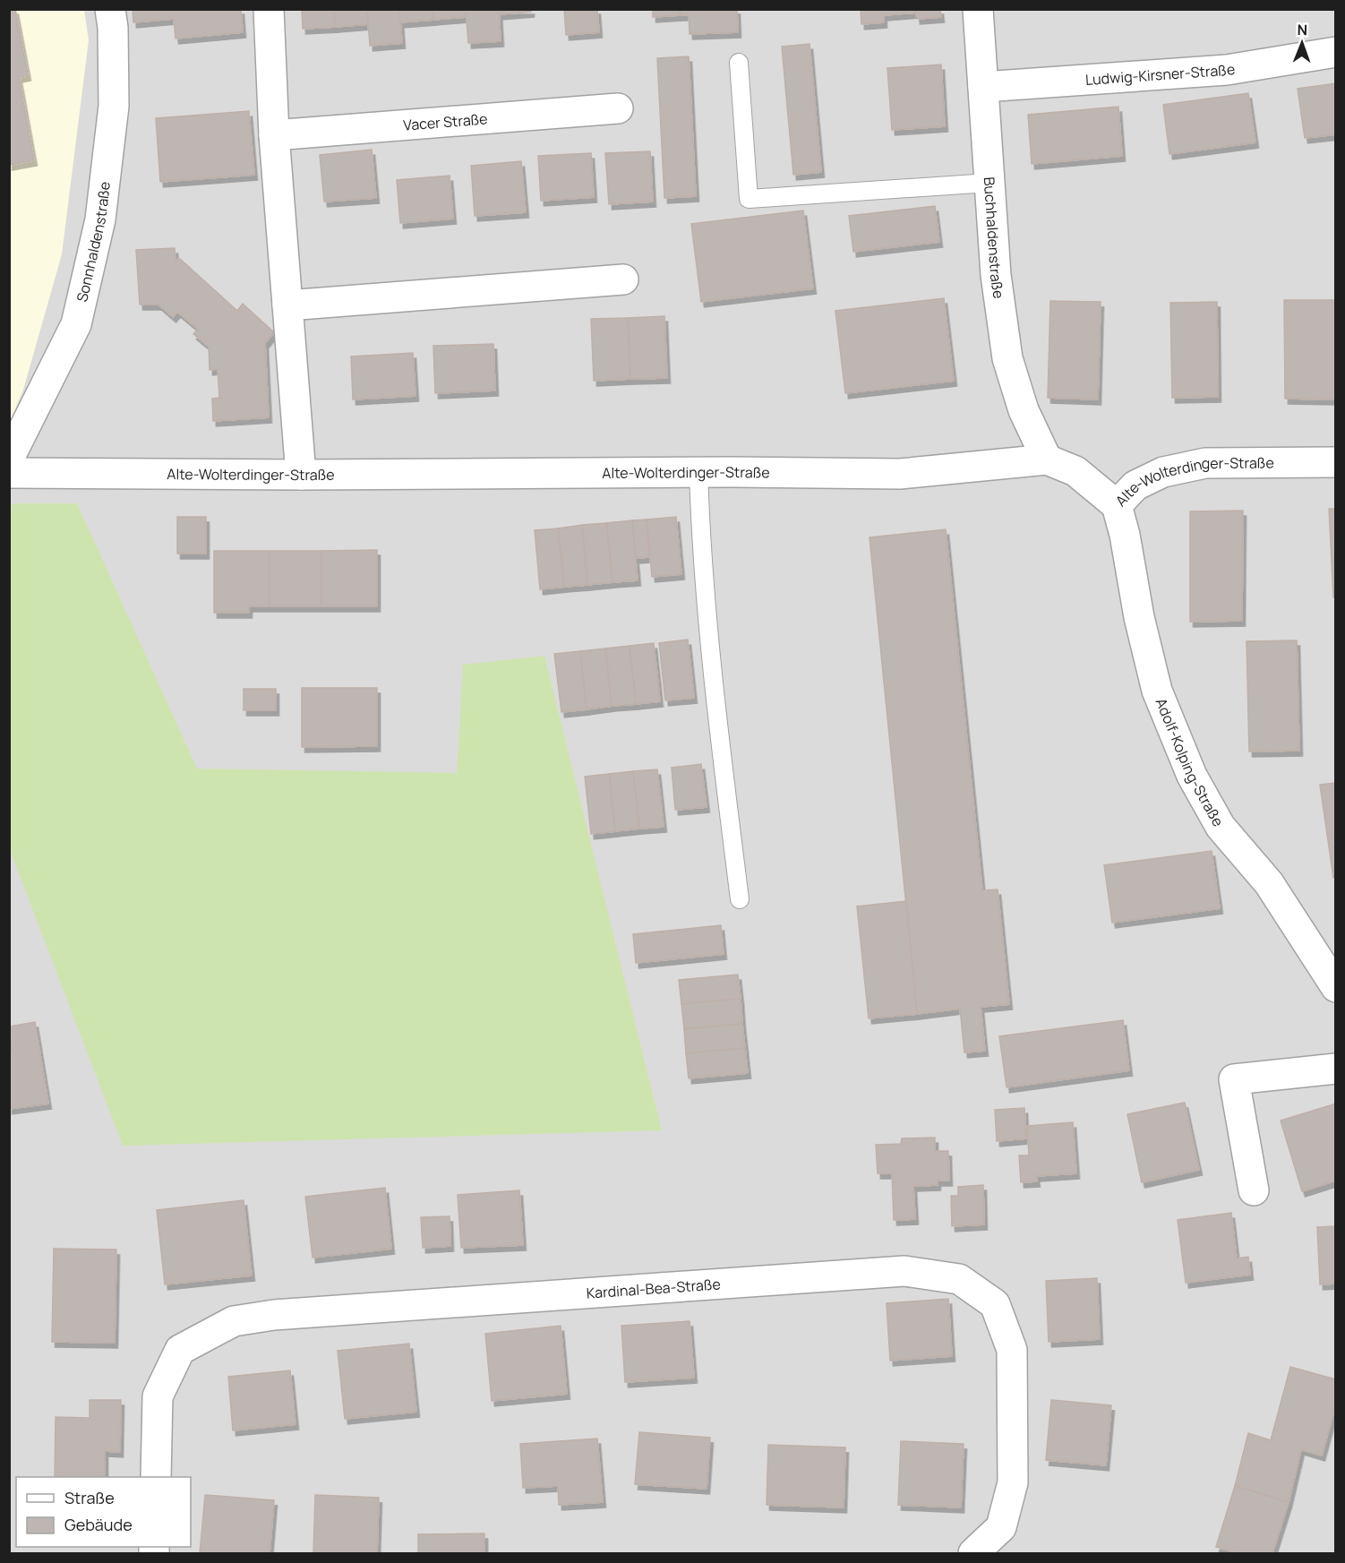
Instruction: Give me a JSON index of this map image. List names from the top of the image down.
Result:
{
  "streets": {
    "street": [
      "Ludwig-Kirsner-Straße",
      "Vacer Straße",
      "Buchhaldenstraße",
      "Sonnhaldenstraße",
      "Alte-Wolterdinger-Straße",
      "Adolf-Kolping-Straße",
      "Kardinal-Bea-Straße"
    ]
  },
  "crossings": [
    ["Ludwig-Kirsner-Straße", "Buchhaldenstraße"],
    ["Buchhaldenstraße", "Alte-Wolterdinger-Straße"],
    ["Alte-Wolterdinger-Straße", "Adolf-Kolping-Straße"]
  ],
  "legend": ["Straße", "Gebäude"],
  "north": "top"
}
